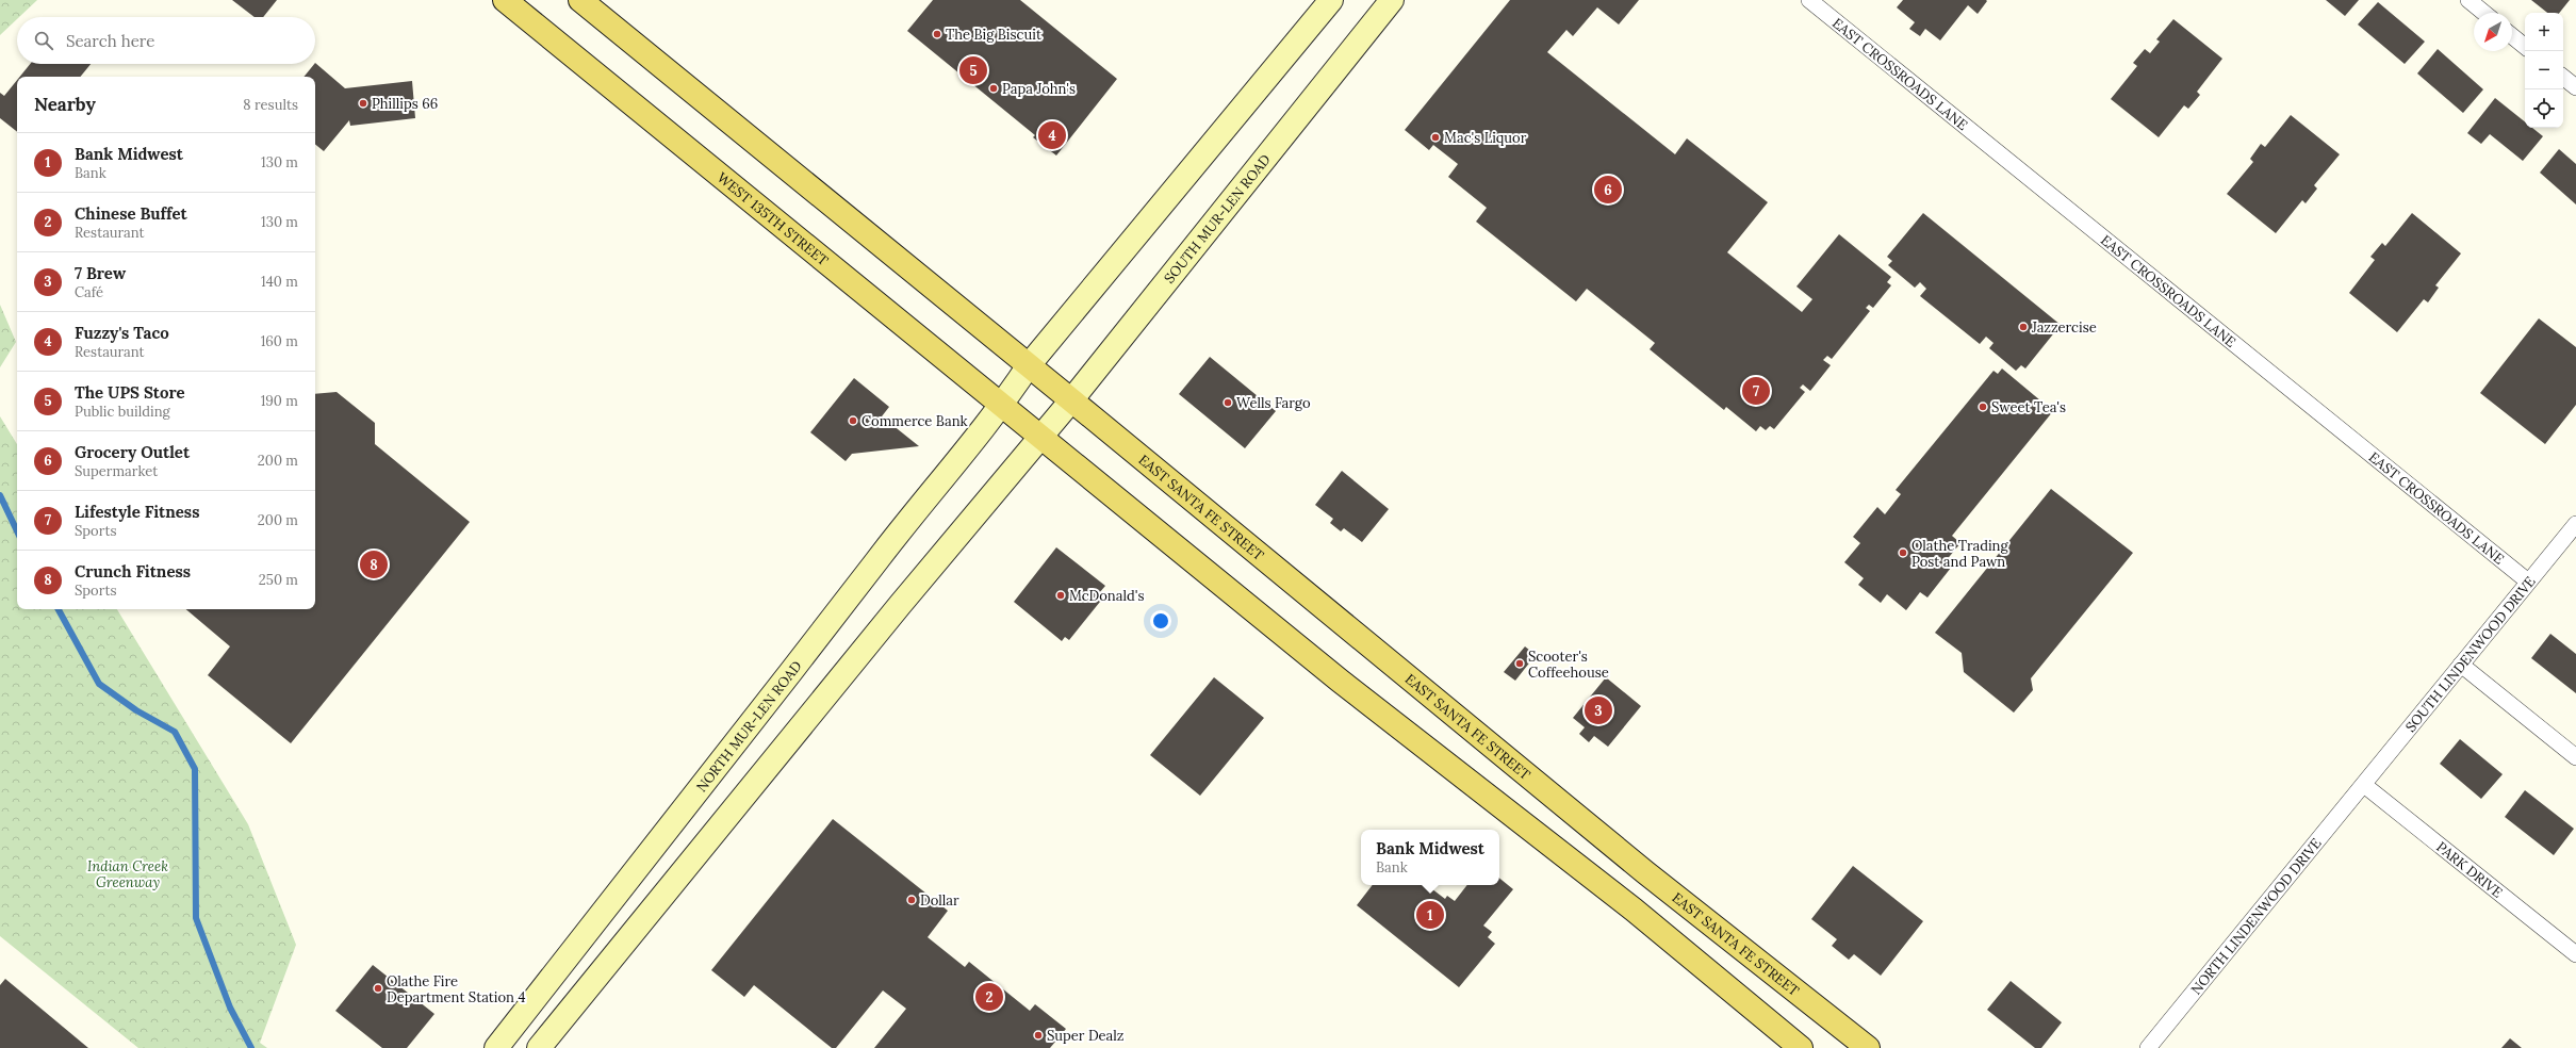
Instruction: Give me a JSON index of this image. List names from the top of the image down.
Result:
{
  "streets": {
    "main road": [
      "WEST 135TH STREET",
      "SOUTH MUR-LEN ROAD",
      "EAST SANTA FE STREET",
      "NORTH MUR-LEN ROAD"
    ],
    "street": [
      "EAST CROSSROADS LANE",
      "SOUTH LINDENWOOD DRIVE",
      "PARK DRIVE",
      "NORTH LINDENWOOD DRIVE"
    ]
  },
  "crossings": [
    ["EAST CROSSROADS LANE", "SOUTH LINDENWOOD DRIVE"],
    ["WEST 135TH STREET", "SOUTH MUR-LEN ROAD"],
    ["WEST 135TH STREET", "NORTH MUR-LEN ROAD"],
    ["SOUTH MUR-LEN ROAD", "EAST SANTA FE STREET"],
    ["SOUTH LINDENWOOD DRIVE", "PARK DRIVE"],
    ["SOUTH LINDENWOOD DRIVE", "NORTH LINDENWOOD DRIVE"],
    ["PARK DRIVE", "NORTH LINDENWOOD DRIVE"]
  ],
  "parks": ["Indian Creek Greenway"],
  "places": [
    "The Big Biscuit",
    "Papa John's",
    "Phillips 66",
    "Mac's Liquor",
    "Jazzercise",
    "Wells Fargo",
    "Sweet Tea's",
    "Commerce Bank",
    "Olathe Trading Post and Pawn",
    "McDonald's",
    "Scooter's Coffeehouse",
    "Dollar",
    "Olathe Fire Department Station 4",
    "Super Dealz"
  ],
  "north": "bottom left",
  "page": {
    "map_buttons": ["+", "−"],
    "search": "Search here",
    "pins": [
      "5",
      "4",
      "6",
      "7",
      "8",
      "3",
      "1",
      "2"
    ],
    "heading": ["Nearby", "8 results"],
    "list": [
      {
        "mark": "1",
        "name": "Bank Midwest",
        "note": "Bank",
        "value": "130 m"
      },
      {
        "mark": "2",
        "name": "Chinese Buffet",
        "note": "Restaurant",
        "value": "130 m"
      },
      {
        "mark": "3",
        "name": "7 Brew",
        "note": "Café",
        "value": "140 m"
      },
      {
        "mark": "4",
        "name": "Fuzzy's Taco",
        "note": "Restaurant",
        "value": "160 m"
      },
      {
        "mark": "5",
        "name": "The UPS Store",
        "note": "Public building",
        "value": "190 m"
      },
      {
        "mark": "6",
        "name": "Grocery Outlet",
        "note": "Supermarket",
        "value": "200 m"
      },
      {
        "mark": "7",
        "name": "Lifestyle Fitness",
        "note": "Sports",
        "value": "200 m"
      },
      {
        "mark": "8",
        "name": "Crunch Fitness",
        "note": "Sports",
        "value": "250 m"
      }
    ],
    "popup": ["Bank Midwest", "Bank"]
  }
}
